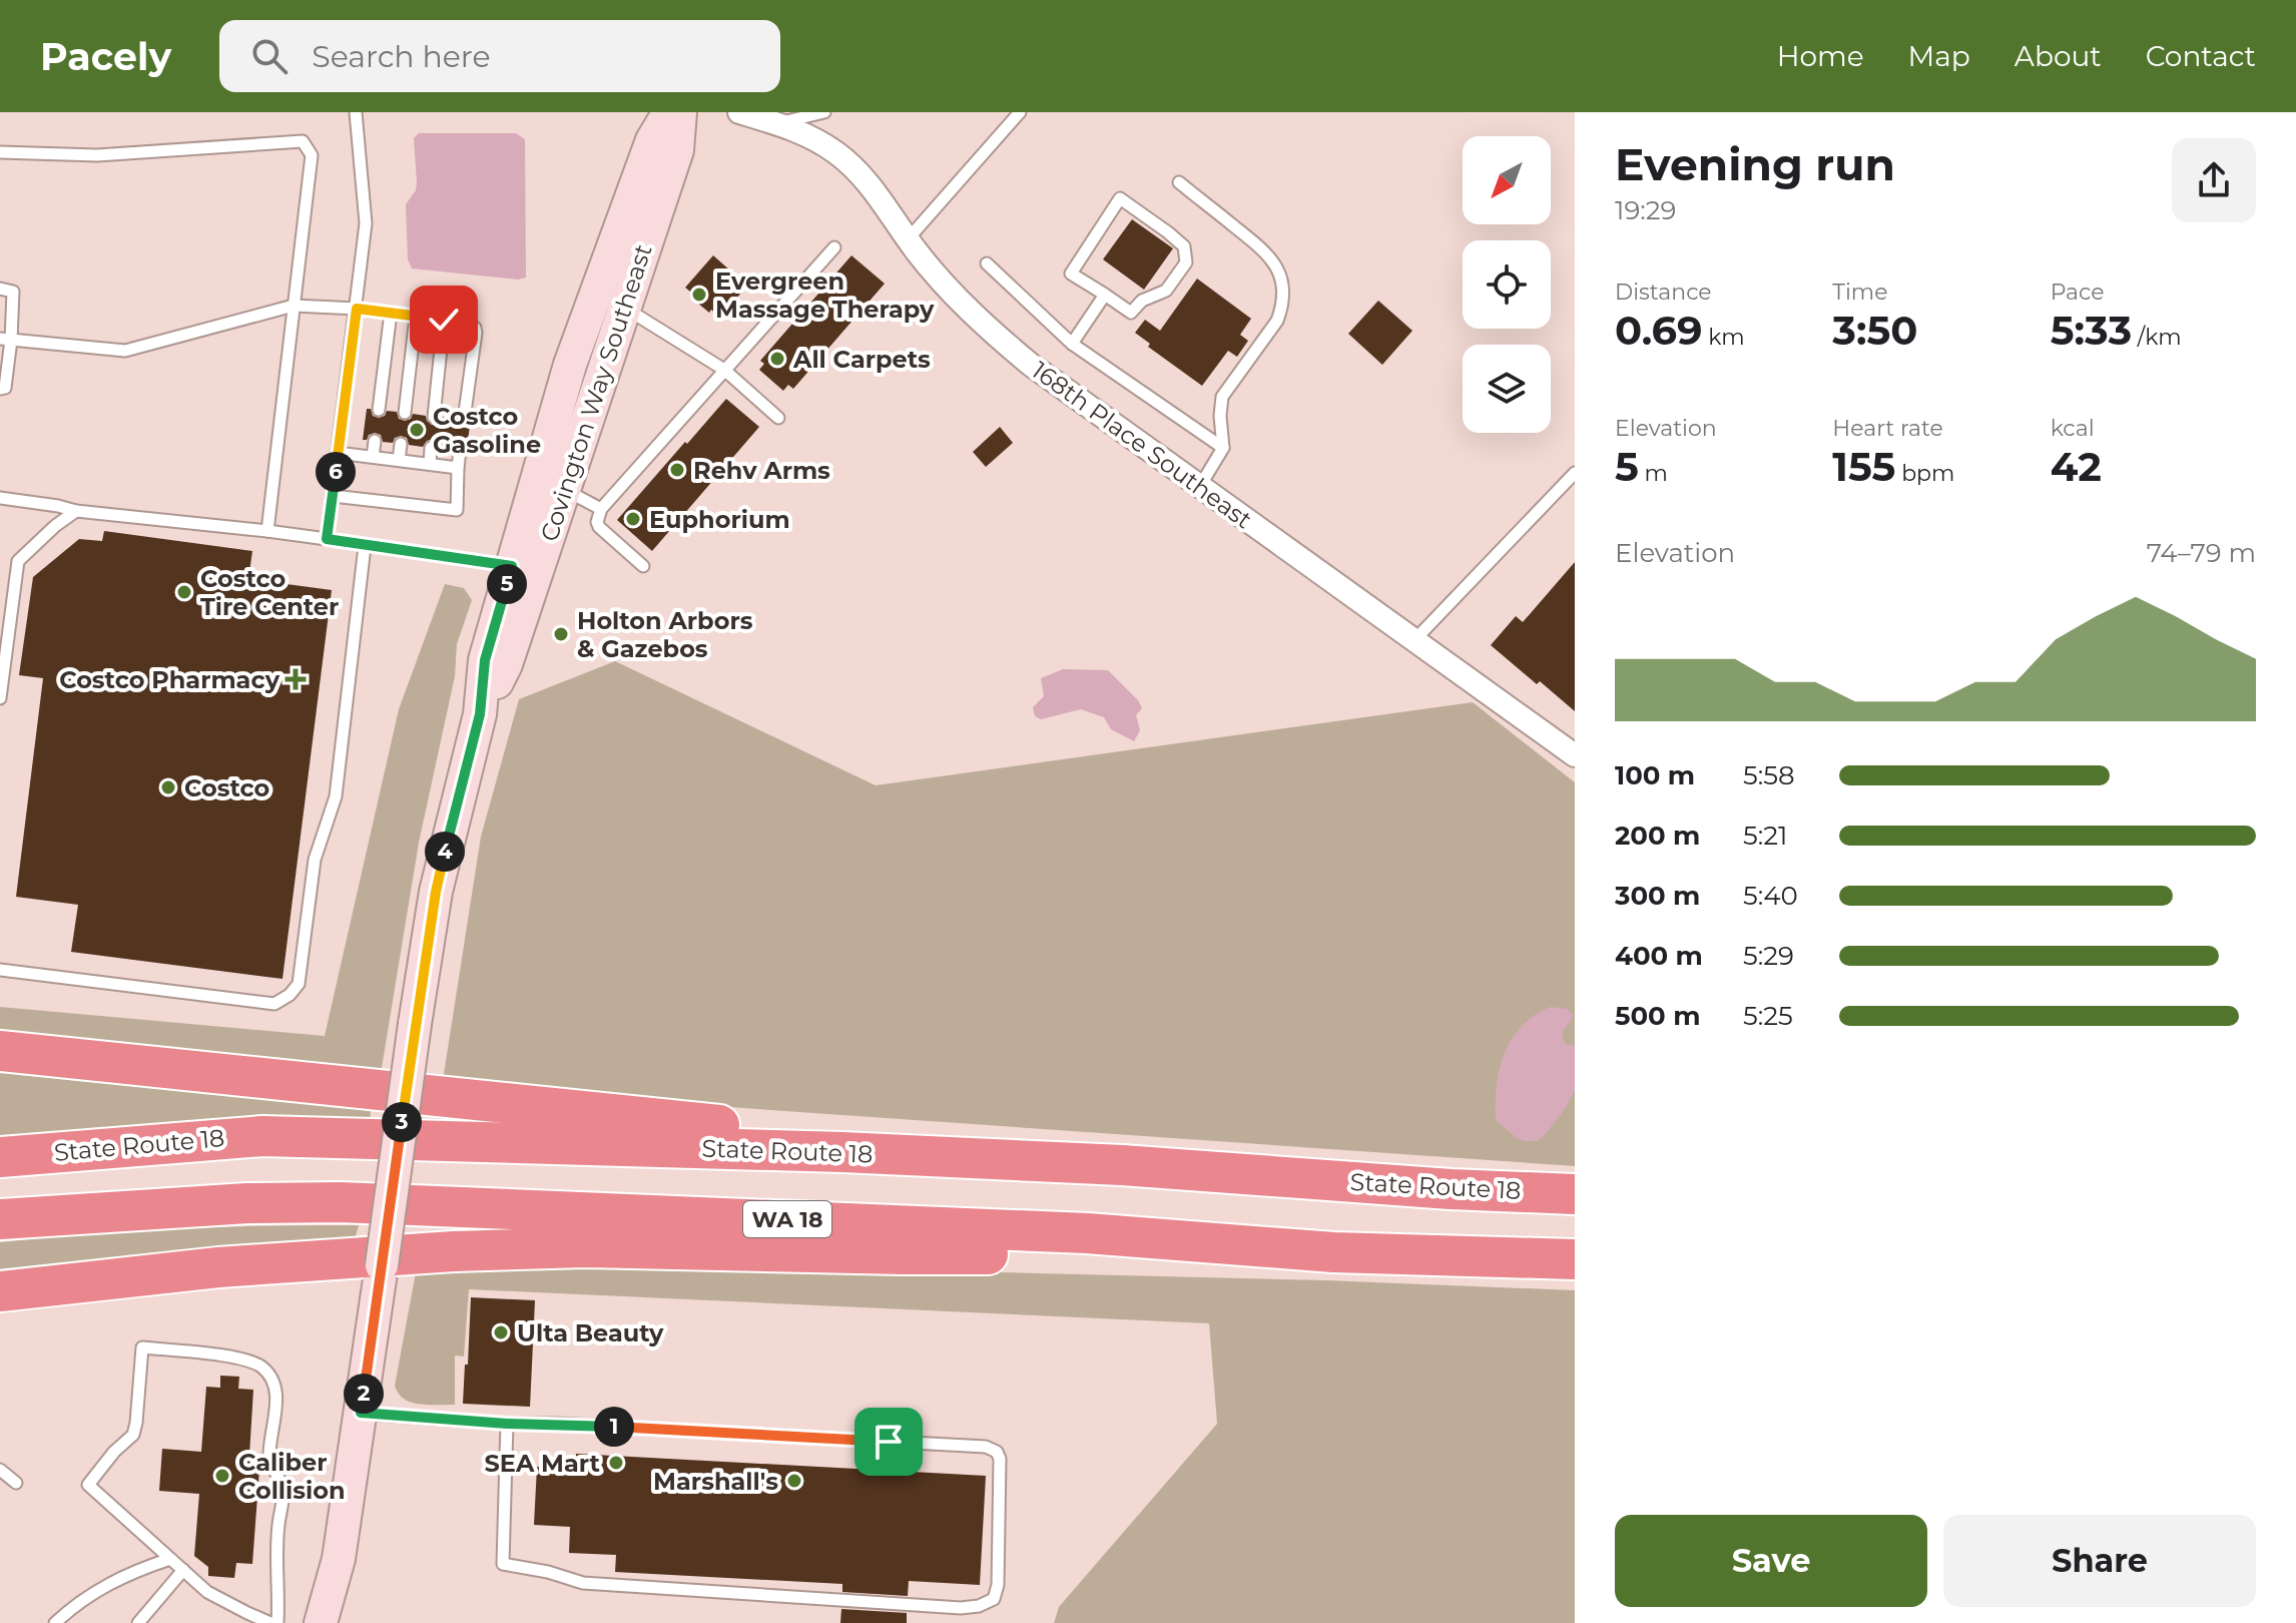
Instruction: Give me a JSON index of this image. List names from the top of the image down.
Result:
{
  "streets": {
    "highway": ["State Route 18", "WA 18"],
    "street": ["Covington Way Southeast", "168th Place Southeast"]
  },
  "places": {
    "other": [
      "Evergreen Massage Therapy",
      "All Carpets",
      "Costco Gasoline",
      "Rehv Arms",
      "Euphorium",
      "Costco Tire Center",
      "Holton Arbors & Gazebos",
      "Costco",
      "Ulta Beauty",
      "SEA Mart",
      "Caliber Collision",
      "Marshall's"
    ],
    "health": ["Costco Pharmacy"]
  },
  "north": "bottom left",
  "page": {
    "header": "Pacely",
    "search": "Search here",
    "nav": [
      "Home",
      "Map",
      "About",
      "Contact"
    ],
    "heading": ["Evening run", "19:29"],
    "stats": [
      ["Distance", "0.69 km"],
      ["Time", "3:50"],
      ["Pace", "5:33 /km"],
      ["Elevation", "5 m"],
      ["Heart rate", "155 bpm"],
      ["kcal", "42"]
    ],
    "pins": [
      "6",
      "5",
      "4",
      "3",
      "2",
      "1"
    ],
    "chart": ["Elevation", "74–79 m"],
    "list": [
      {
        "name": "100 m",
        "note": "5:58"
      },
      {
        "name": "200 m",
        "note": "5:21"
      },
      {
        "name": "300 m",
        "note": "5:40"
      },
      {
        "name": "400 m",
        "note": "5:29"
      },
      {
        "name": "500 m",
        "note": "5:25"
      }
    ],
    "buttons": ["Save", "Share"]
  }
}
